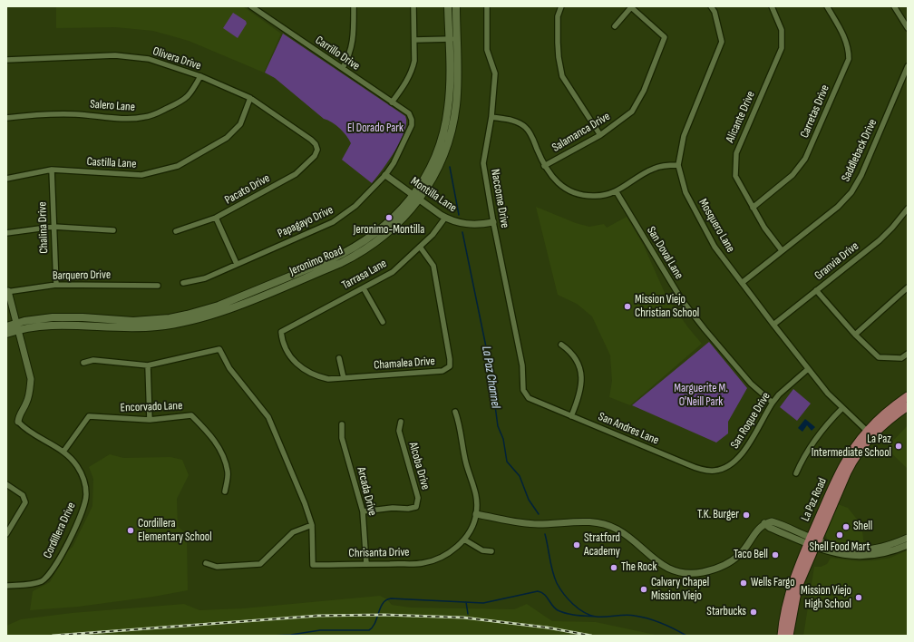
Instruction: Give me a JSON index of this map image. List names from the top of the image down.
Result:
{
  "streets": {
    "main road": ["Jeronimo Road", "La Paz Road"],
    "street": [
      "Carrillo Drive",
      "Olivera Drive",
      "Salero Lane",
      "Carretas Drive",
      "Alicante Drive",
      "Salamanca Drive",
      "Saddleback Drive",
      "Castilla Lane",
      "Pacato Drive",
      "Montilla Lane",
      "Naccome Drive",
      "Papagayo Drive",
      "Mosquero Lane",
      "Chalina Drive",
      "San Doval Lane",
      "Granvia Drive",
      "Tarrasa Lane",
      "Barquero Drive",
      "Chamalea Drive",
      "Encorvado Lane",
      "San Roque Drive",
      "San Andres Lane",
      "Alcoba Drive",
      "Arcada Drive",
      "Cordillera Drive",
      "Chrisanta Drive"
    ]
  },
  "crossings": [
    ["Carrillo Drive", "Papagayo Drive"],
    ["Olivera Drive", "Salero Lane"],
    ["Olivera Drive", "Castilla Lane"],
    ["Olivera Drive", "Pacato Drive"],
    ["Carretas Drive", "Alicante Drive"],
    ["Alicante Drive", "Saddleback Drive"],
    ["Saddleback Drive", "Mosquero Lane"],
    ["Castilla Lane", "Chalina Drive"],
    ["Montilla Lane", "Naccome Drive"],
    ["Montilla Lane", "Papagayo Drive"],
    ["Montilla Lane", "Jeronimo Road"],
    ["Montilla Lane", "Tarrasa Lane"],
    ["Naccome Drive", "San Andres Lane"],
    ["Mosquero Lane", "Granvia Drive"],
    ["Mosquero Lane", "San Roque Drive"],
    ["Mosquero Lane", "La Paz Road"],
    ["Chalina Drive", "Barquero Drive"],
    ["San Doval Lane", "San Roque Drive"],
    ["Jeronimo Road", "Cordillera Drive"],
    ["Tarrasa Lane", "Chamalea Drive"],
    ["Barquero Drive", "Cordillera Drive"],
    ["Encorvado Lane", "Cordillera Drive"],
    ["San Roque Drive", "San Andres Lane"],
    ["Alcoba Drive", "Arcada Drive"],
    ["Arcada Drive", "Chrisanta Drive"]
  ],
  "water": ["La Paz Channel"],
  "parks": ["El Dorado Park", "Marguerite M. O'Neill Park"],
  "places": [
    "Jeronimo-Montilla",
    "Mission Viejo Christian School",
    "La Paz Intermediate School",
    "T.K. Burger",
    "Shell",
    "Cordillera Elementary School",
    "Shell Food Mart",
    "Stratford Academy",
    "Taco Bell",
    "The Rock",
    "Wells Fargo",
    "Calvary Chapel Mission Viejo",
    "Mission Viejo High School",
    "Starbucks"
  ]
}
